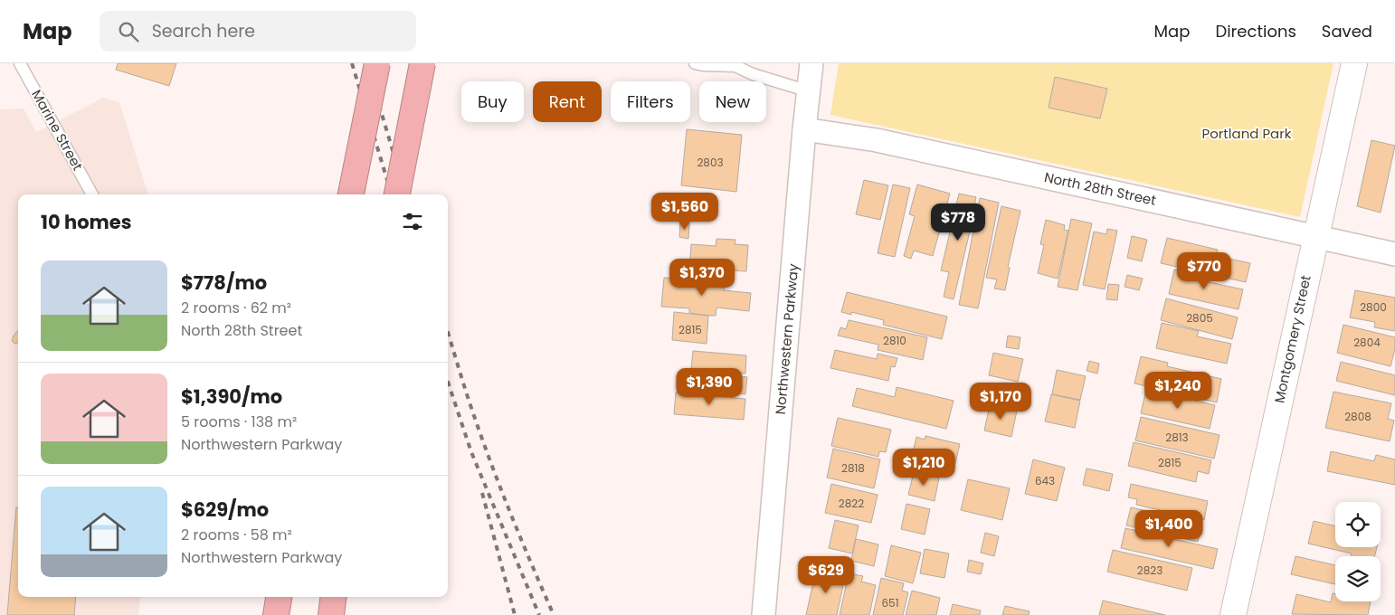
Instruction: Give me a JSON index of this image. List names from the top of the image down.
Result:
{
  "streets": {
    "street": ["North 28th Street", "Northwestern Parkway", "Montgomery Street"],
    "lane": ["Marine Street"]
  },
  "crossings": [
    ["North 28th Street", "Northwestern Parkway"],
    ["North 28th Street", "Montgomery Street"]
  ],
  "parks": ["Portland Park"],
  "house_numbers": [
    "2803",
    "2800",
    "2805",
    "2815",
    "2810",
    "2804",
    "2808",
    "2813",
    "2815",
    "2818",
    "643",
    "2822",
    "2823",
    "651"
  ],
  "page": {
    "header": "Map",
    "search": "Search here",
    "nav": ["Map", "Directions", "Saved"],
    "chip": [
      "Buy",
      "Rent",
      "Filters",
      "New"
    ],
    "price": [
      "$1,560",
      "$778",
      "$770",
      "$1,370",
      "$1,390",
      "$1,240",
      "$1,170",
      "$1,210",
      "$1,400",
      "$629"
    ],
    "heading": "10 homes",
    "list": [
      {
        "name": "$778/mo",
        "note": "2 rooms · 62 m² · North 28th Street"
      },
      {
        "name": "$1,390/mo",
        "note": "5 rooms · 138 m² · Northwestern Parkway"
      },
      {
        "name": "$629/mo",
        "note": "2 rooms · 58 m² · Northwestern Parkway"
      }
    ]
  }
}
